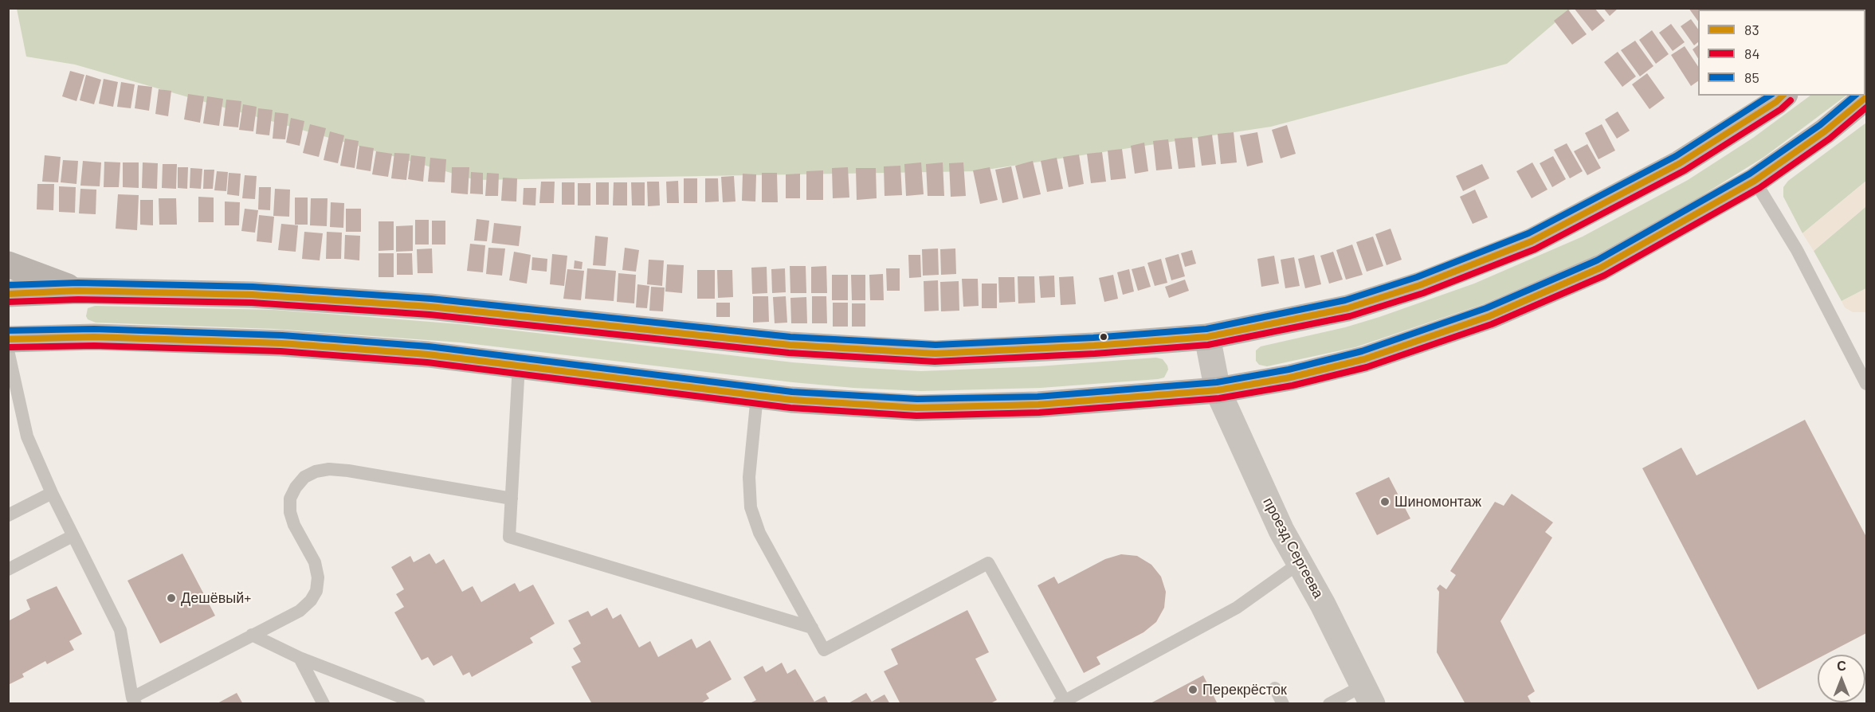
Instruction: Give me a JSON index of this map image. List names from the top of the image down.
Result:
{
  "streets": {
    "street": ["проезд Сергеева"]
  },
  "places": ["Шиномонтаж", "Дешёвый+", "Перекрёсток"],
  "lines": ["transit line 83", "transit line 85", "transit line 84"],
  "legend": ["83", "84", "85"],
  "north": "top"
}
